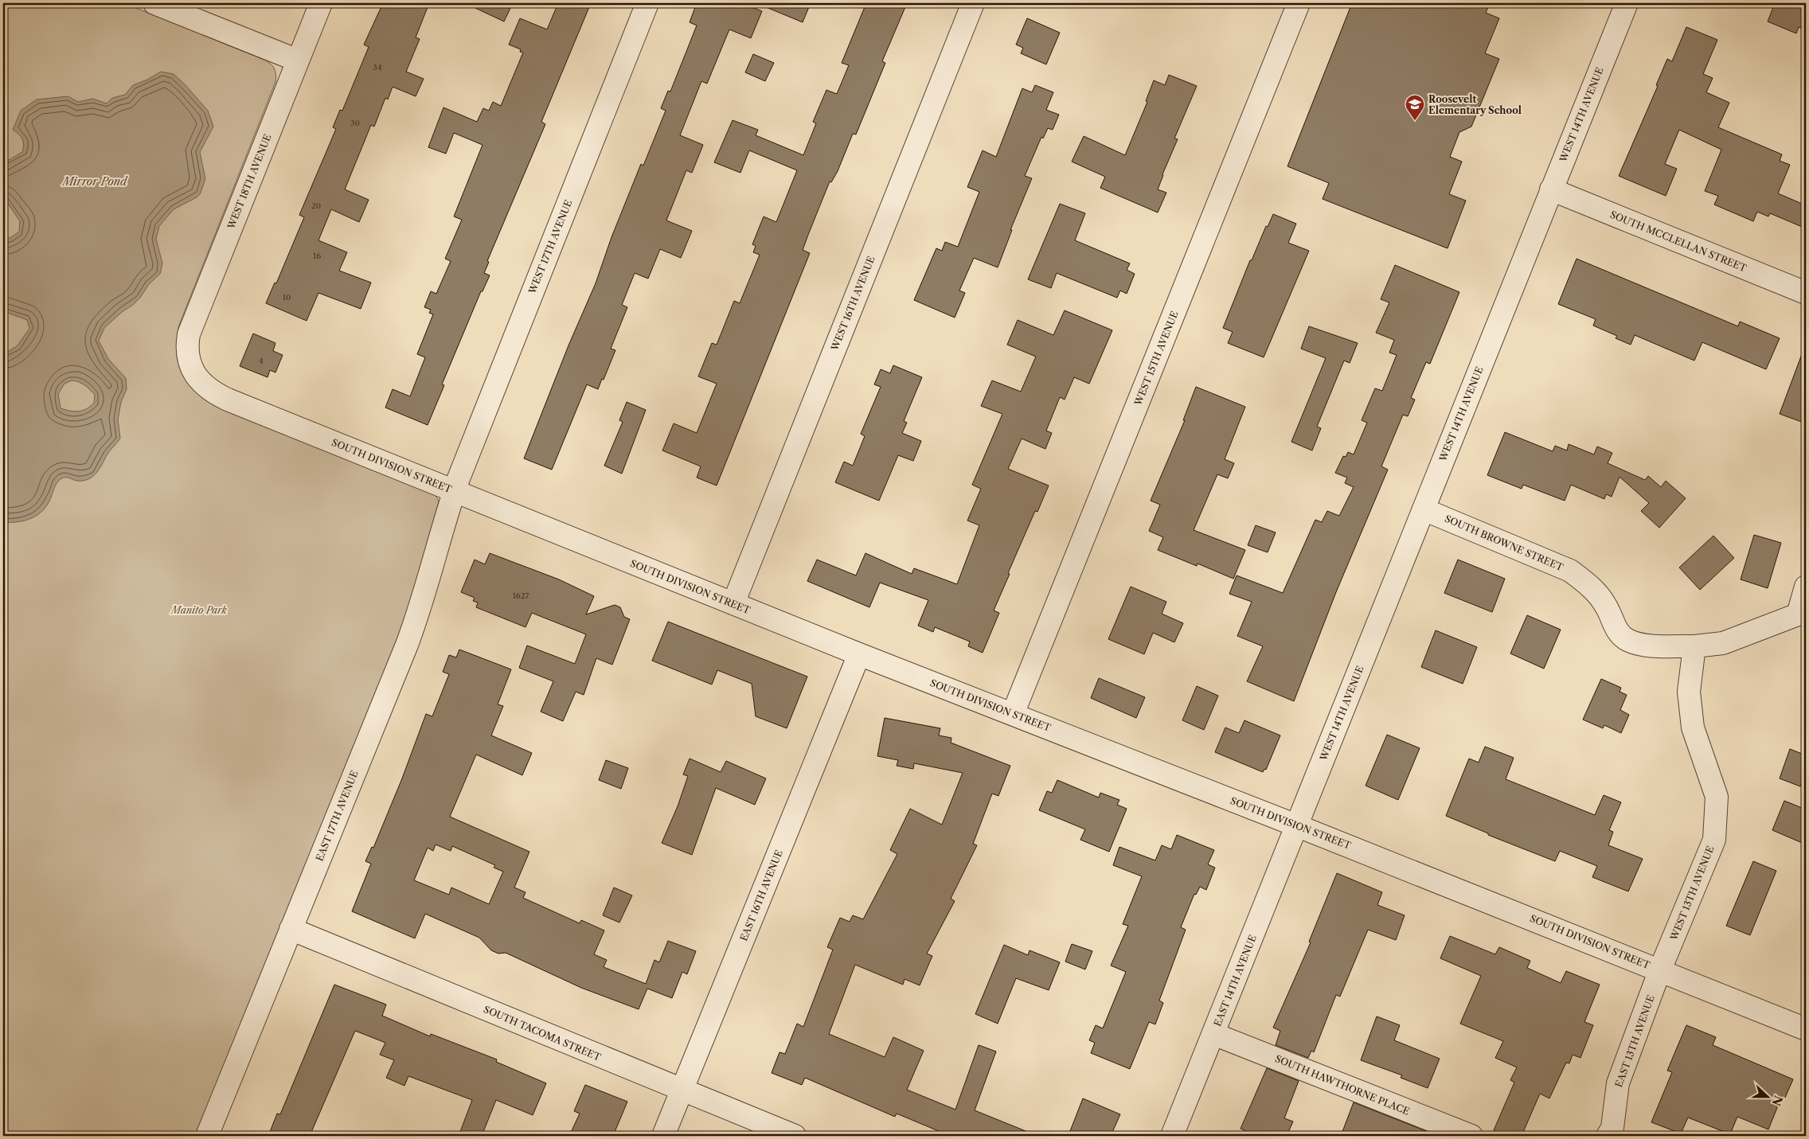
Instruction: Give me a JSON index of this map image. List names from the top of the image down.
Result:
{
  "streets": {
    "street": [
      "WEST 14TH AVENUE",
      "WEST 18TH AVENUE",
      "SOUTH MCCLELLAN STREET",
      "WEST 17TH AVENUE",
      "WEST 16TH AVENUE",
      "WEST 15TH AVENUE",
      "SOUTH DIVISION STREET",
      "SOUTH BROWNE STREET",
      "EAST 17TH AVENUE",
      "WEST 13TH AVENUE",
      "EAST 16TH AVENUE",
      "EAST 14TH AVENUE",
      "SOUTH TACOMA STREET",
      "EAST 13TH AVENUE",
      "SOUTH HAWTHORNE PLACE"
    ]
  },
  "crossings": [
    ["WEST 14TH AVENUE", "SOUTH MCCLELLAN STREET"],
    ["WEST 14TH AVENUE", "SOUTH DIVISION STREET"],
    ["WEST 14TH AVENUE", "SOUTH BROWNE STREET"],
    ["WEST 14TH AVENUE", "EAST 14TH AVENUE"],
    ["WEST 18TH AVENUE", "SOUTH DIVISION STREET"],
    ["WEST 17TH AVENUE", "SOUTH DIVISION STREET"],
    ["WEST 17TH AVENUE", "EAST 17TH AVENUE"],
    ["WEST 16TH AVENUE", "SOUTH DIVISION STREET"],
    ["WEST 15TH AVENUE", "SOUTH DIVISION STREET"],
    ["SOUTH DIVISION STREET", "EAST 17TH AVENUE"],
    ["SOUTH DIVISION STREET", "WEST 13TH AVENUE"],
    ["SOUTH DIVISION STREET", "EAST 16TH AVENUE"],
    ["SOUTH DIVISION STREET", "EAST 14TH AVENUE"],
    ["SOUTH DIVISION STREET", "EAST 13TH AVENUE"],
    ["SOUTH BROWNE STREET", "WEST 13TH AVENUE"],
    ["EAST 17TH AVENUE", "SOUTH TACOMA STREET"],
    ["WEST 13TH AVENUE", "EAST 13TH AVENUE"],
    ["EAST 16TH AVENUE", "SOUTH TACOMA STREET"],
    ["EAST 14TH AVENUE", "SOUTH HAWTHORNE PLACE"]
  ],
  "water": ["Mirror Pond"],
  "parks": ["Manito Park"],
  "places": {
    "school or university": ["Roosevelt Elementary School"]
  },
  "house_numbers": [
    "34",
    "30",
    "20",
    "16",
    "10",
    "4",
    "1627"
  ],
  "north": "right"
}
